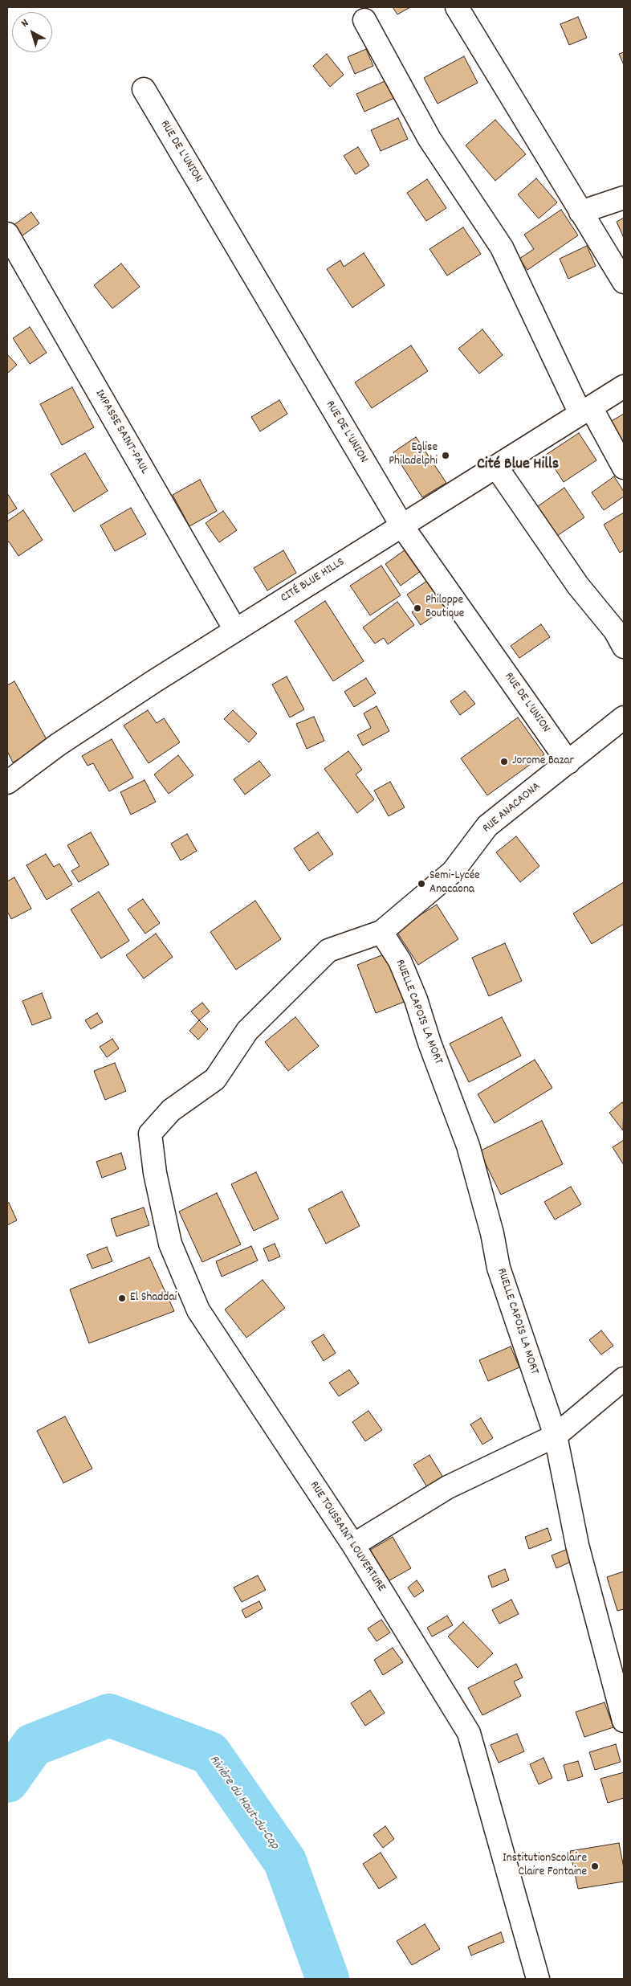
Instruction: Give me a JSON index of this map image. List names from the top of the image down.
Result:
{
  "streets": {
    "street": [
      "RUE DE L'UNION",
      "IMPASSE SAINT-PAUL",
      "CITÉ BLUE HILLS",
      "RUE ANACAONA",
      "RUELLE CAPOIS LA MORT",
      "RUE TOUSSAINT LOUVERTURE"
    ]
  },
  "crossings": [
    ["RUE DE L'UNION", "CITÉ BLUE HILLS"],
    ["RUE DE L'UNION", "RUE ANACAONA"],
    ["IMPASSE SAINT-PAUL", "CITÉ BLUE HILLS"],
    ["RUE ANACAONA", "RUELLE CAPOIS LA MORT"],
    ["RUE ANACAONA", "RUE TOUSSAINT LOUVERTURE"]
  ],
  "districts": ["Cité Blue Hills"],
  "water": ["Rivière du Haut-du-Cap"],
  "places": [
    "Eglise Philadelphi",
    "Philoppe Boutique",
    "Jorome Bazar",
    "Semi-Lycée Anacaona",
    "El Shaddai",
    "InstitutionScolaire Claire Fontaine"
  ],
  "north": "top left"
}
